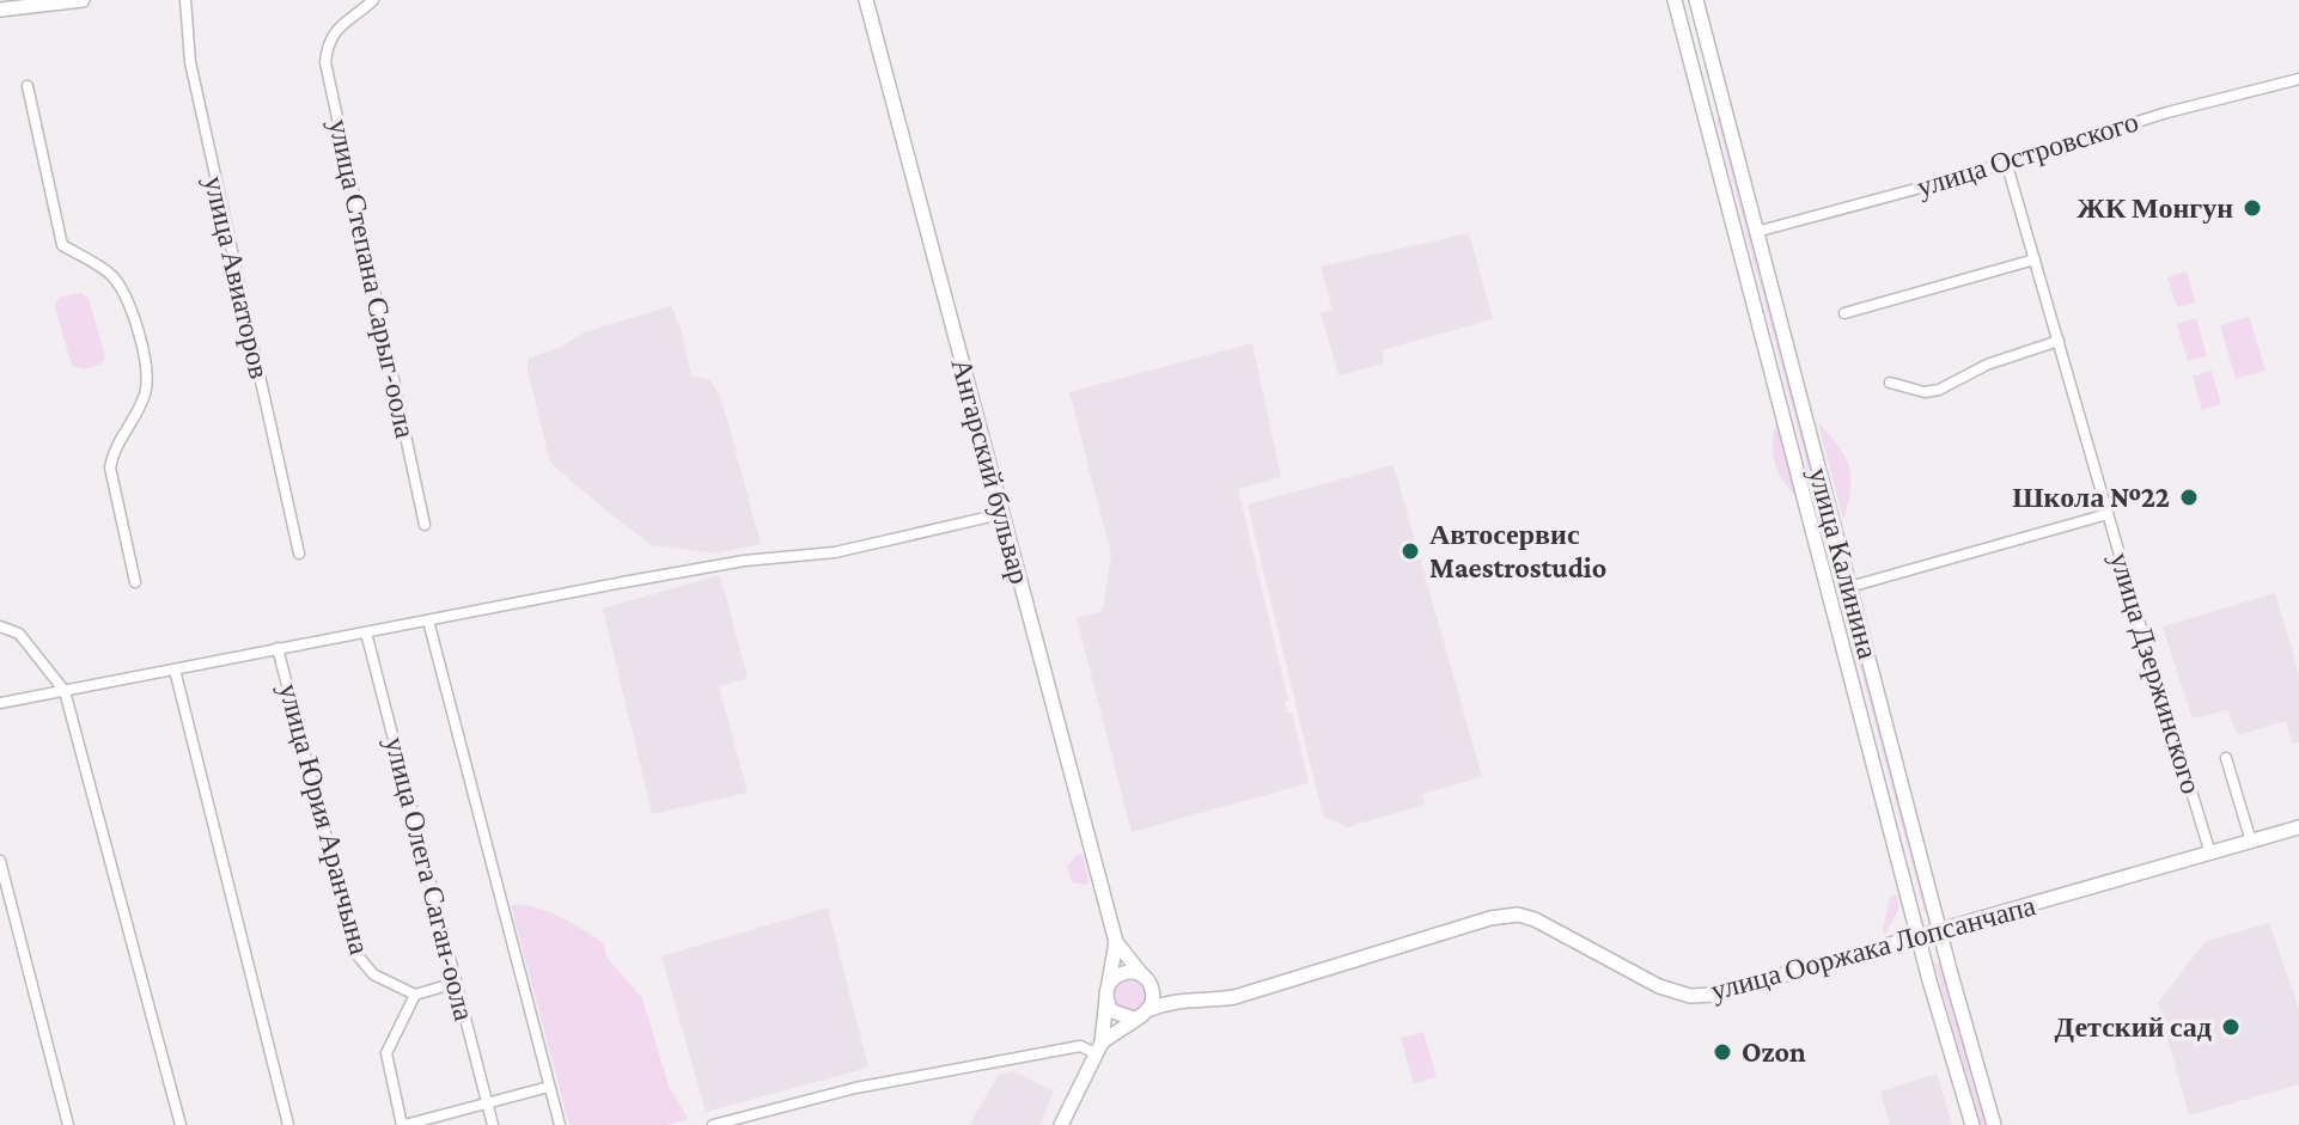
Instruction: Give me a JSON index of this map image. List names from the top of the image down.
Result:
{
  "streets": {
    "street": [
      "улица Островского",
      "улица Авиаторов",
      "улица Степана Сарыг-оола",
      "Ангарский бульвар",
      "улица Калинина",
      "улица Дзержинского",
      "улица Юрия Аранчына",
      "улица Олега Саган-оола",
      "улица Ооржака Лопсанчапа"
    ]
  },
  "crossings": [
    ["улица Островского", "улица Калинина"],
    ["улица Островского", "улица Дзержинского"],
    ["Ангарский бульвар", "улица Ооржака Лопсанчапа"],
    ["улица Калинина", "улица Ооржака Лопсанчапа"],
    ["улица Дзержинского", "улица Ооржака Лопсанчапа"]
  ],
  "places": [
    "ЖК Монгун",
    "Школа №22",
    "Автосервис Maestrostudio",
    "Детский сад",
    "Ozon"
  ]
}
